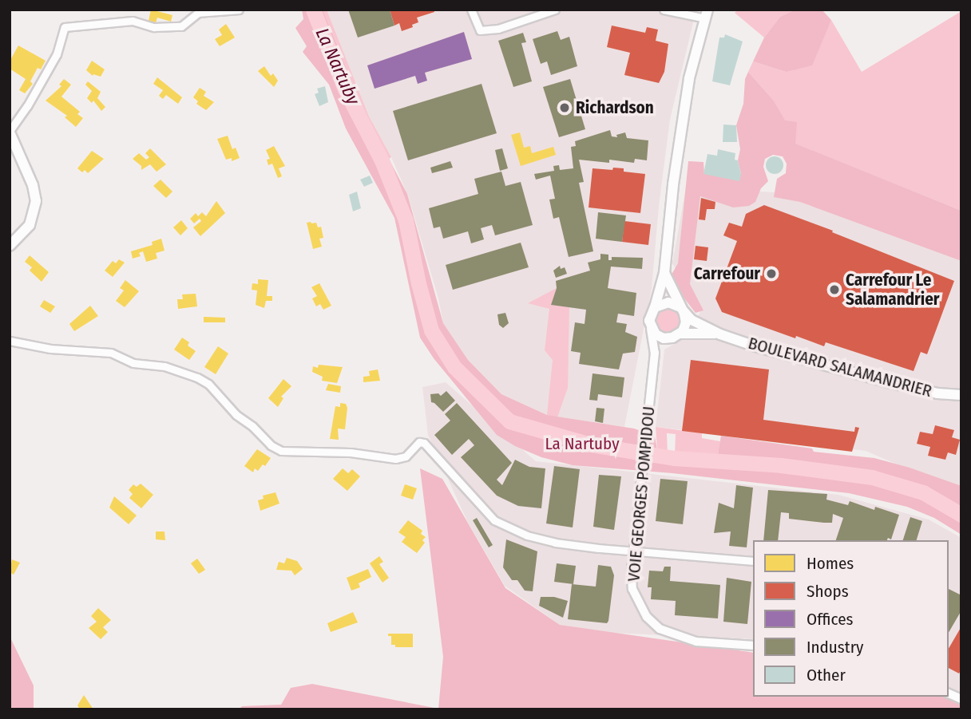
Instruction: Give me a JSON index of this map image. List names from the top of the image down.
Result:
{
  "streets": {
    "main road": ["BOULEVARD SALAMANDRIER"],
    "street": ["VOIE GEORGES POMPIDOU"]
  },
  "crossings": [
    ["BOULEVARD SALAMANDRIER", "VOIE GEORGES POMPIDOU"]
  ],
  "water": ["La Nartuby"],
  "parks": ["La Nartuby"],
  "places": ["Richardson", "Carrefour", "Carrefour Le Salamandrier"],
  "legend": [
    "Homes",
    "Shops",
    "Offices",
    "Industry",
    "Other"
  ]
}
